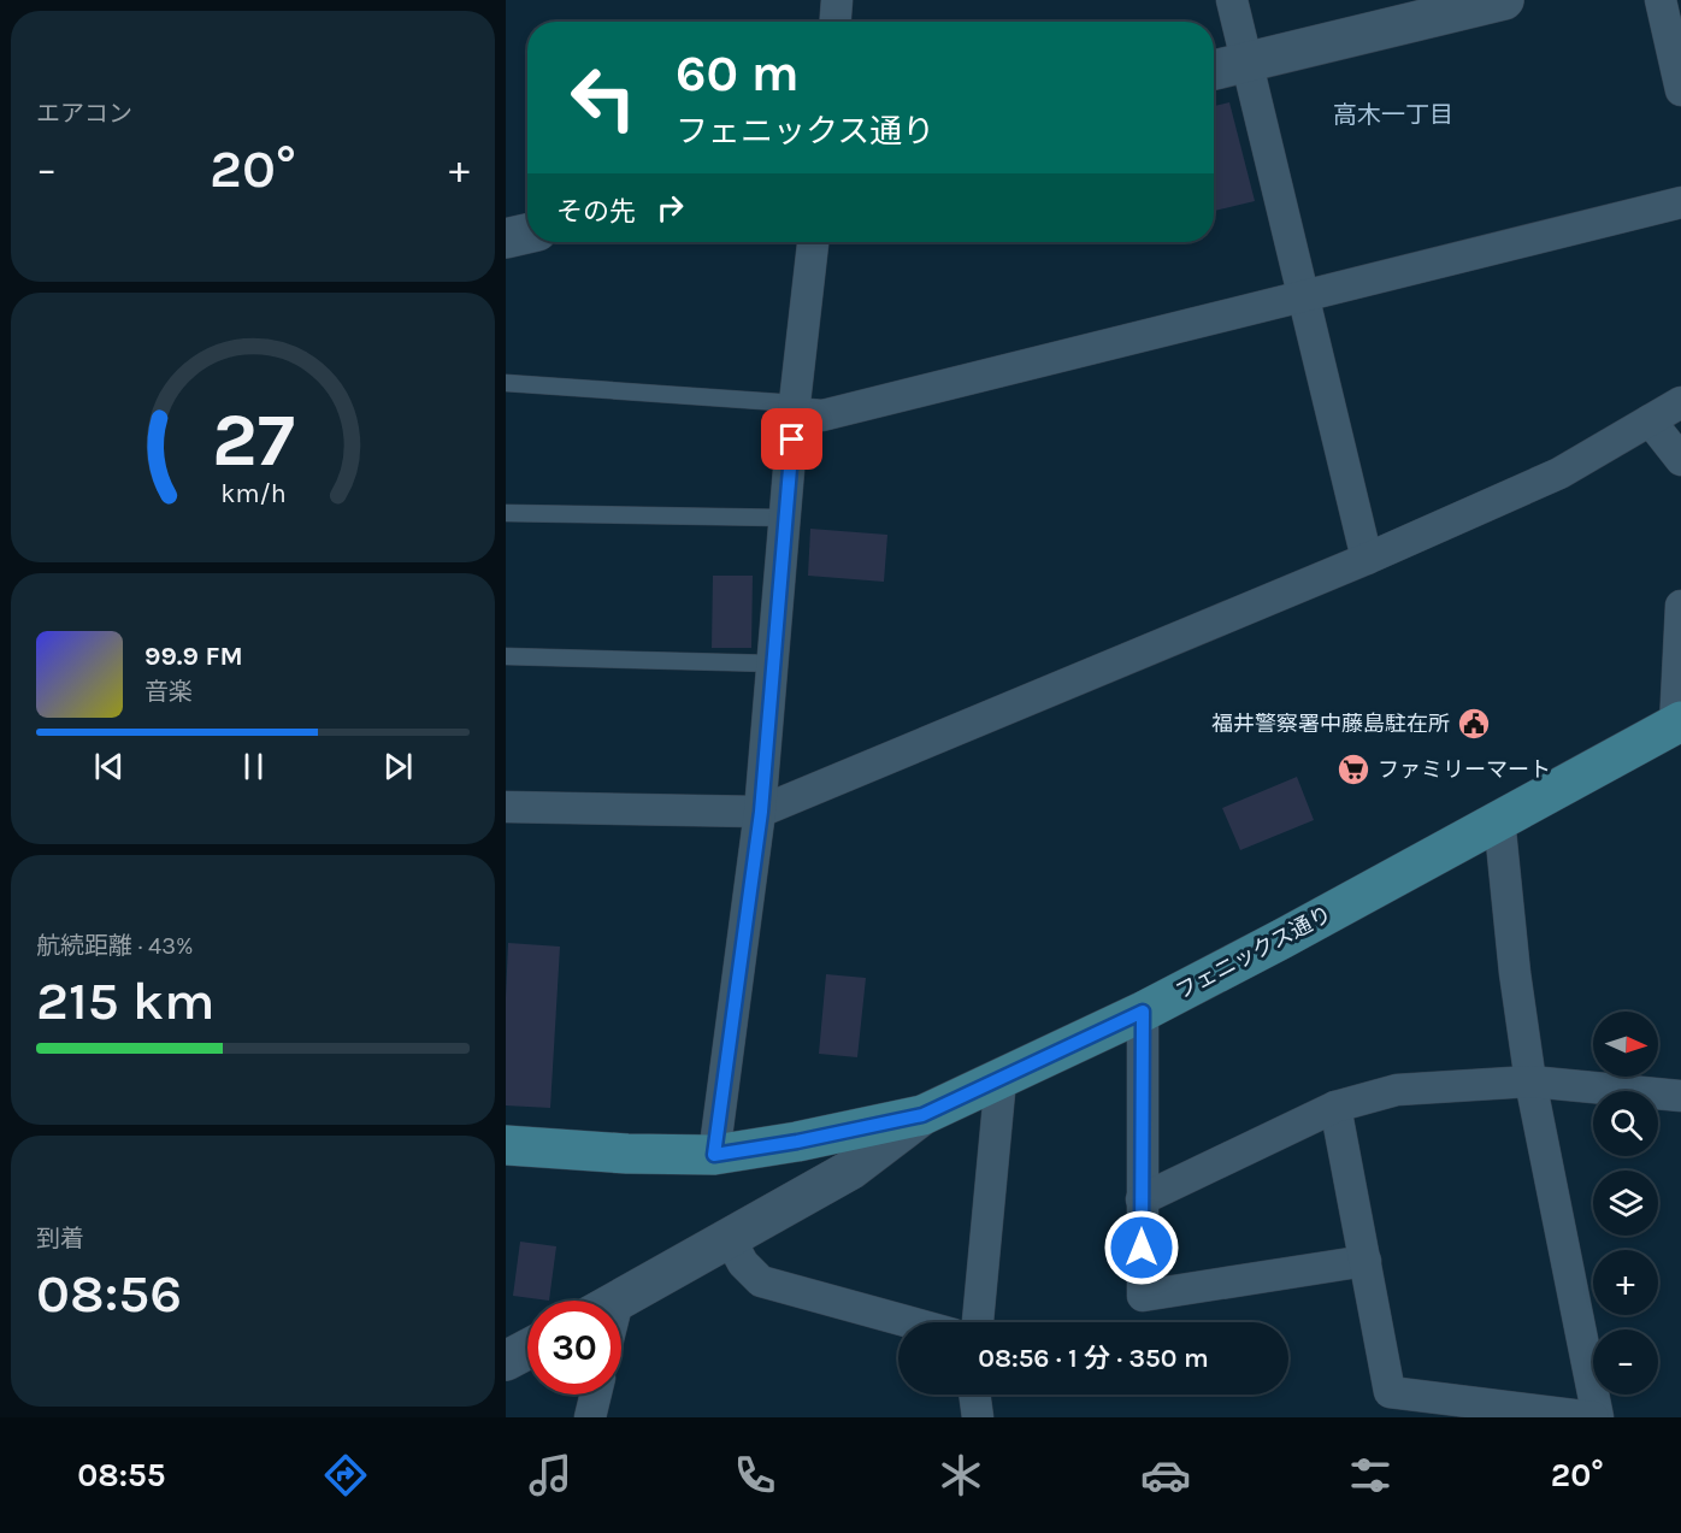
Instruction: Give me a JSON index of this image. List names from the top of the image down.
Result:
{
  "streets": {
    "main road": ["フェニックス通り"]
  },
  "districts": ["高木一丁目"],
  "places": {
    "public building": ["福井警察署中藤島駐在所"],
    "supermarket": ["ファミリーマート"]
  },
  "north": "right",
  "page": {
    "tile": [
      "エアコン",
      ["航続距離 · 43%", "215 km"],
      ["到着", "08:56"]
    ],
    "turn": ["60 m", "フェニックス通り"],
    "heat": ["−", "20°", "+"],
    "then": "その先",
    "song": ["99.9 FM", "音楽"],
    "map_buttons": ["+", "−"],
    "limit": "30",
    "trip": "08:56 · 1 分 · 350 m",
    "tabs": ["08:55", "20°"],
    "gauge": ["27", "km/h"]
  }
}
